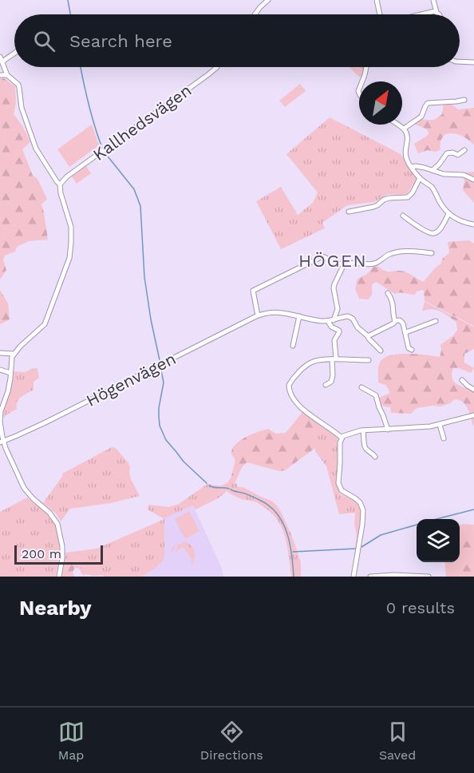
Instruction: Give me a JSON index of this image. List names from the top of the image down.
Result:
{
  "streets": {
    "street": ["Kallhedsvägen", "Högenvägen"]
  },
  "districts": ["HÖGEN"],
  "scale_bar": "200 m",
  "north": "top right",
  "page": {
    "search": "Search here",
    "scale": "200 m",
    "heading": ["Nearby", "0 results"],
    "nav": ["Map", "Directions", "Saved"]
  }
}
